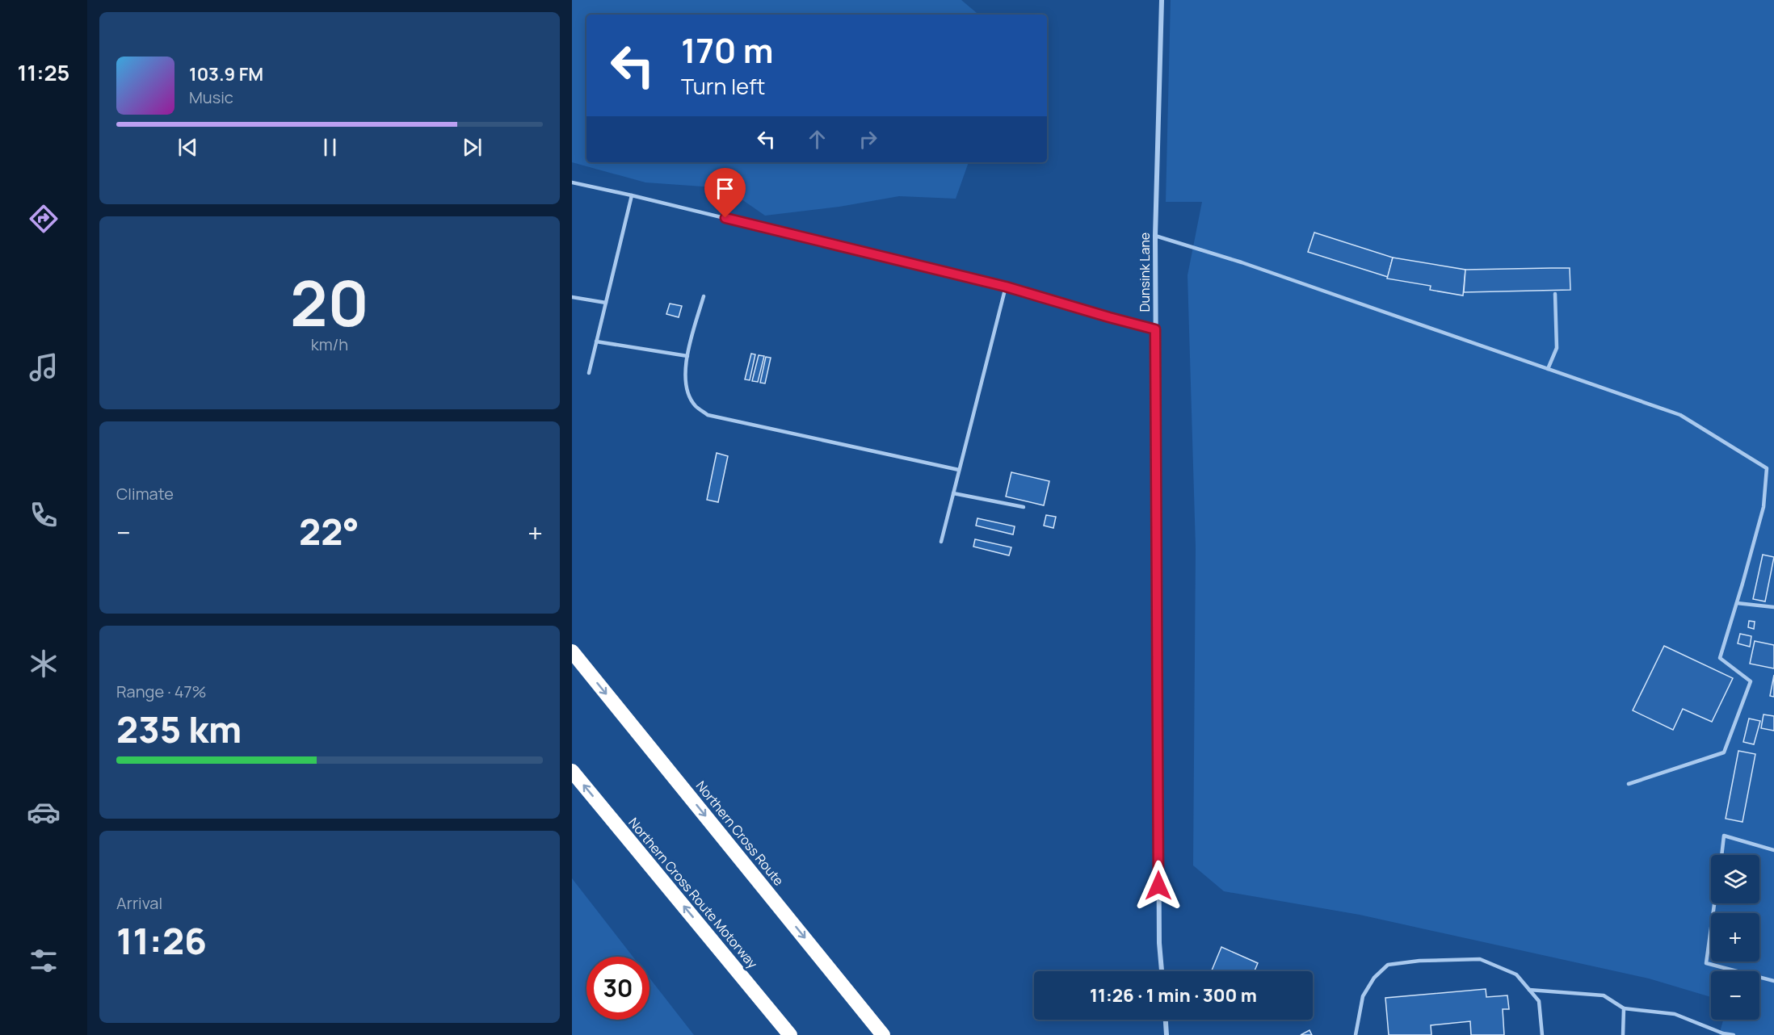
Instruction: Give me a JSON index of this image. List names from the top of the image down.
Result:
{
  "streets": {
    "highway": ["Northern Cross Route", "Northern Cross Route Motorway"],
    "street": ["Dunsink Lane"]
  },
  "one_way": ["Northern Cross Route", "Northern Cross Route Motorway"],
  "page": {
    "tabs": "11:25",
    "turn": ["170 m", "Turn left"],
    "song": ["103.9 FM", "Music"],
    "tile": [
      ["20", "km/h"],
      "Climate",
      ["Range · 47%", "235 km"],
      ["Arrival", "11:26"]
    ],
    "heat": ["−", "22°", "+"],
    "map_buttons": ["+", "−"],
    "limit": "30",
    "trip": "11:26 · 1 min · 300 m"
  }
}
